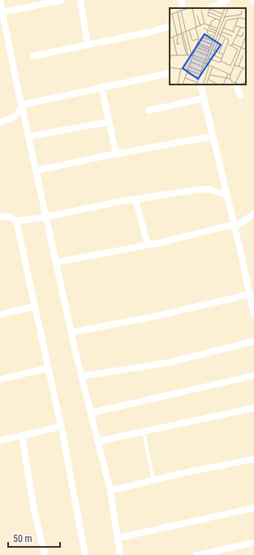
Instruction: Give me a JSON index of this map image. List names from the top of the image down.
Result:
{
  "scale_bar": "50 m"
}
